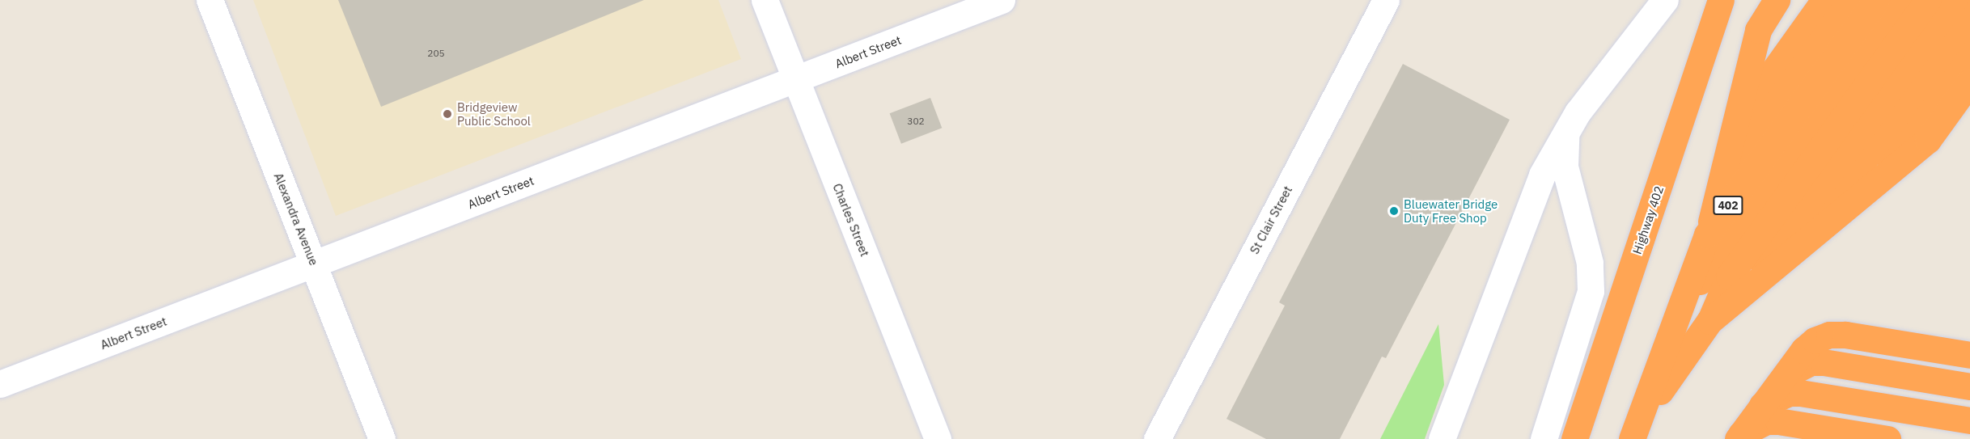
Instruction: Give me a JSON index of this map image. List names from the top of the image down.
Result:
{
  "streets": {
    "highway": ["402", "Highway 402"],
    "street": [
      "Albert Street",
      "Alexandra Avenue",
      "Charles Street",
      "St Clair Street"
    ]
  },
  "crossings": [
    ["Albert Street", "Alexandra Avenue"],
    ["Albert Street", "Charles Street"]
  ],
  "places": ["Bridgeview Public School", "Bluewater Bridge Duty Free Shop"],
  "house_numbers": ["205", "302"]
}
